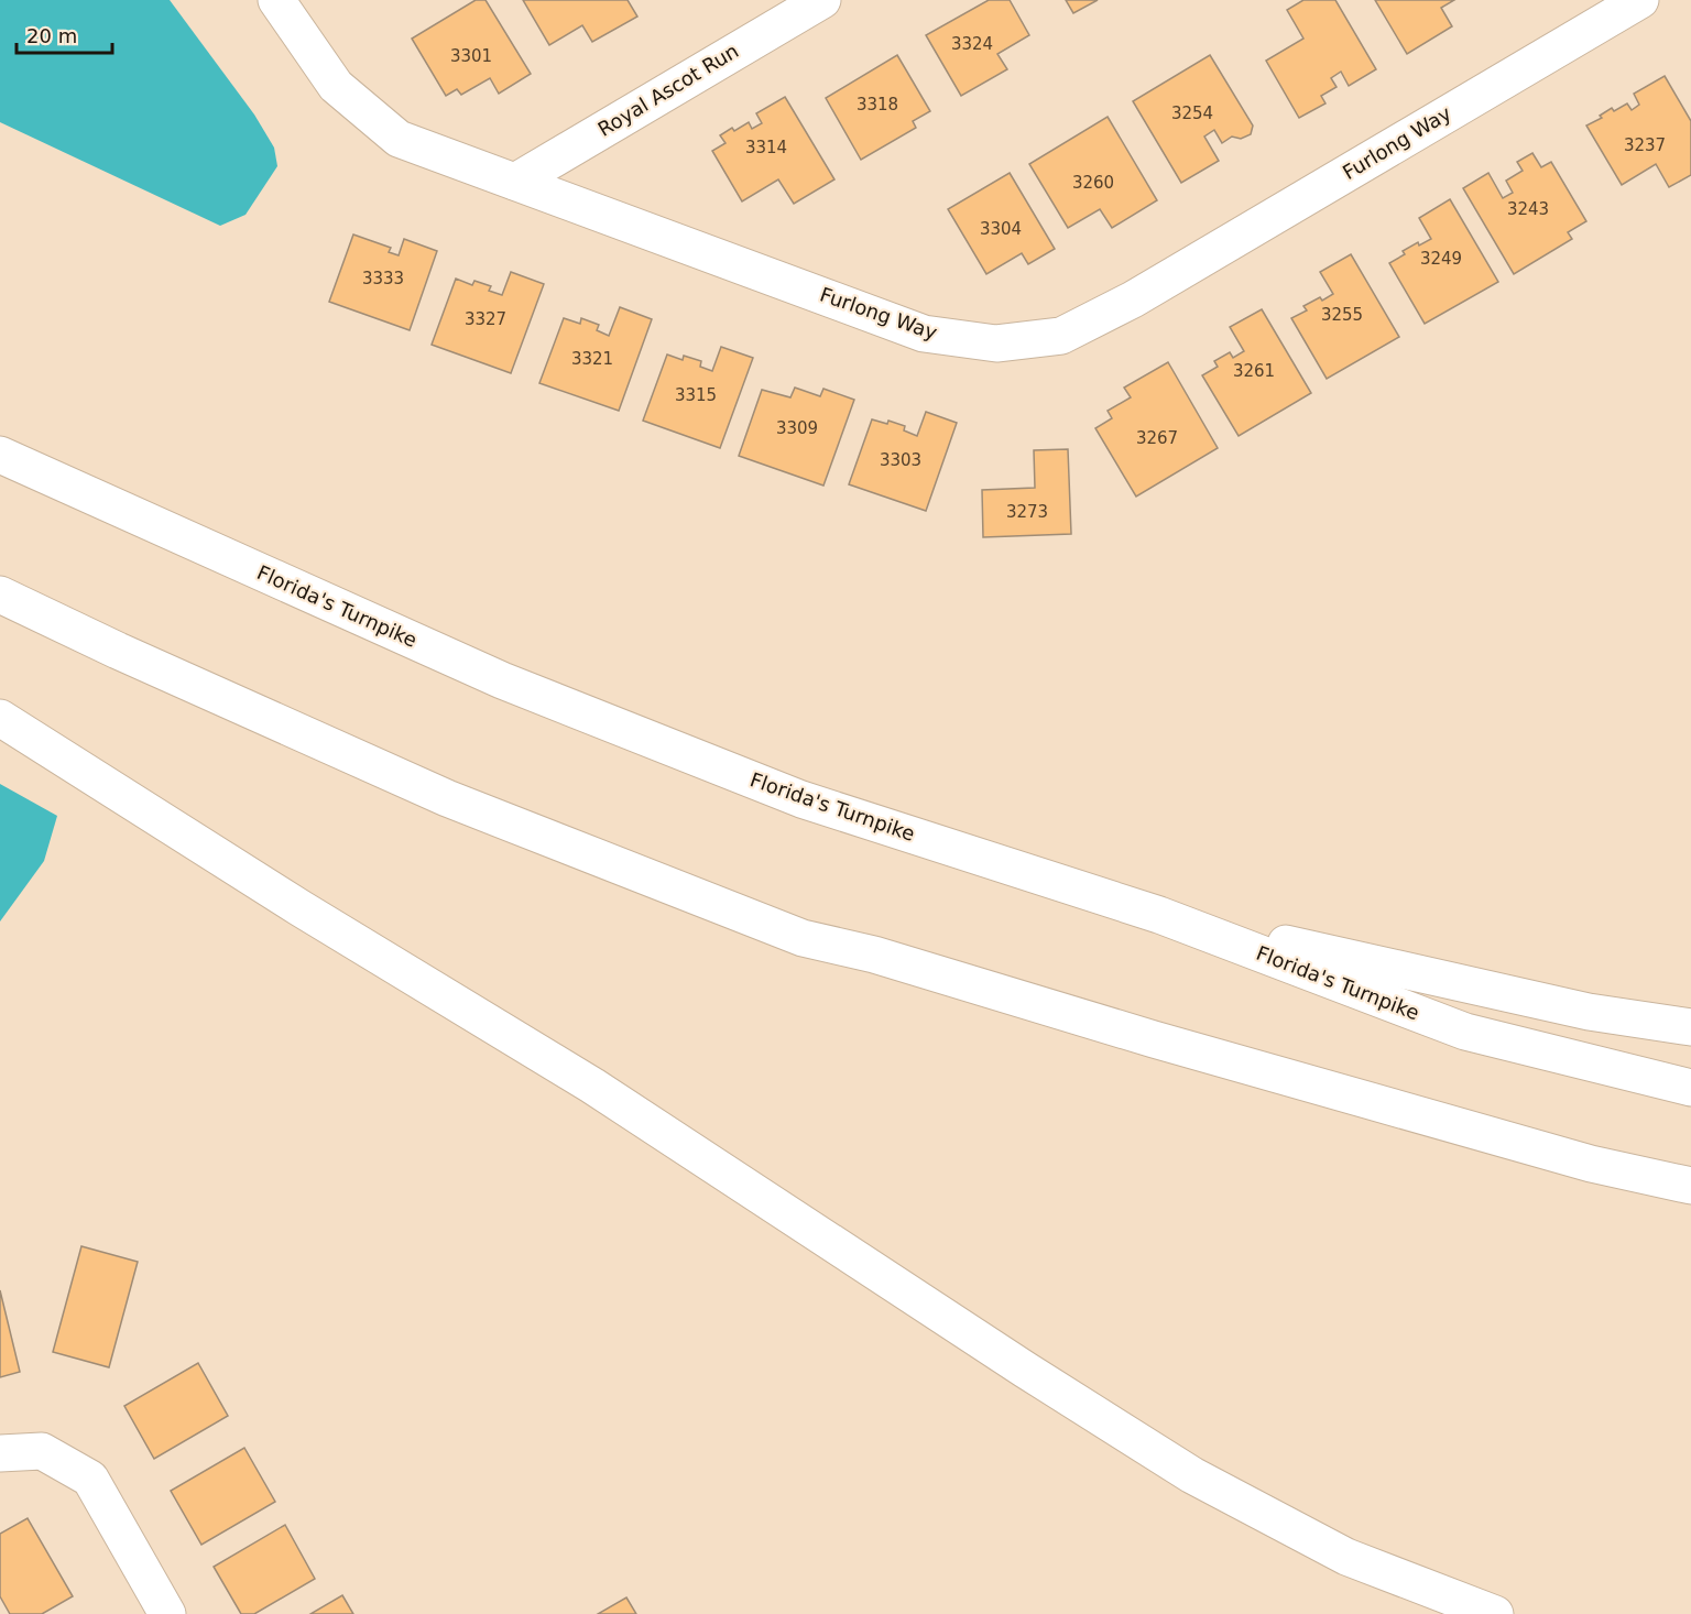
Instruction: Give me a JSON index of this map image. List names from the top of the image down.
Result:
{
  "streets": {
    "main road": ["Royal Ascot Run", "Furlong Way", "Florida's Turnpike"]
  },
  "crossings": [
    ["Royal Ascot Run", "Furlong Way"]
  ],
  "house_numbers": [
    "3324",
    "3301",
    "3318",
    "3254",
    "3237",
    "3314",
    "3260",
    "3243",
    "3304",
    "3249",
    "3333",
    "3255",
    "3327",
    "3321",
    "3261",
    "3315",
    "3309",
    "3267",
    "3303",
    "3273"
  ],
  "scale_bar": "20 m"
}
